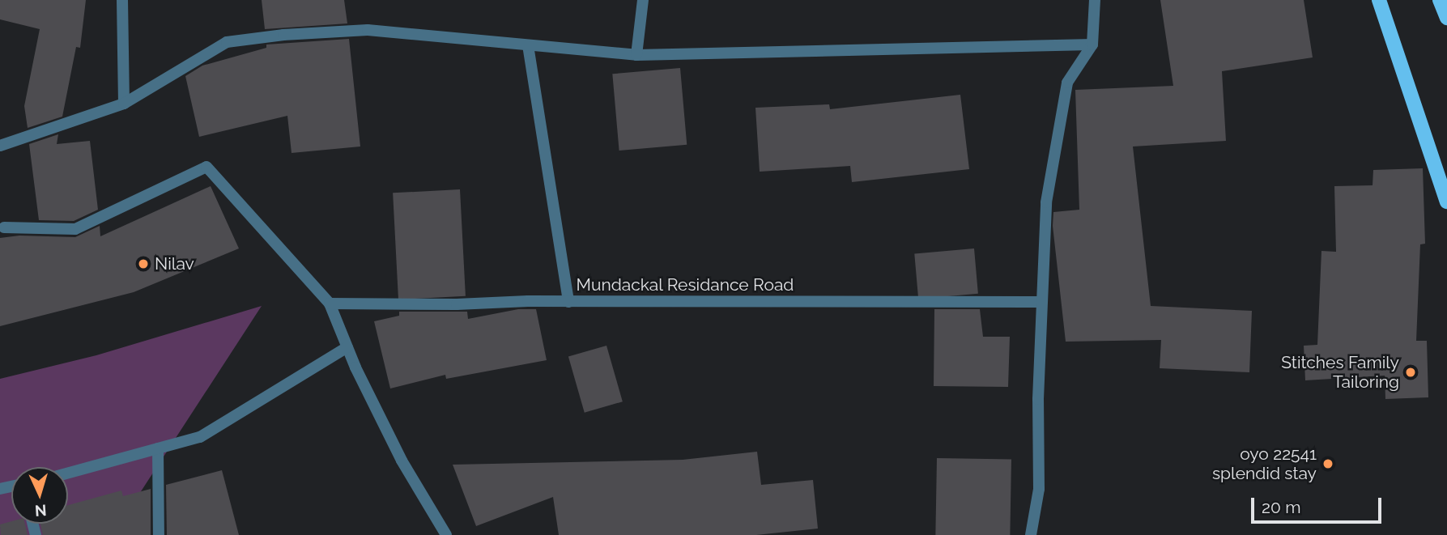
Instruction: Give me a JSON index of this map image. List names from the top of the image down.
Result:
{
  "streets": {
    "street": ["Mundackal Residance Road"]
  },
  "places": ["Nilav", "Stitches Family Tailoring", "oyo 22541 splendid stay"],
  "scale_bar": "20 m",
  "north": "bottom"
}
